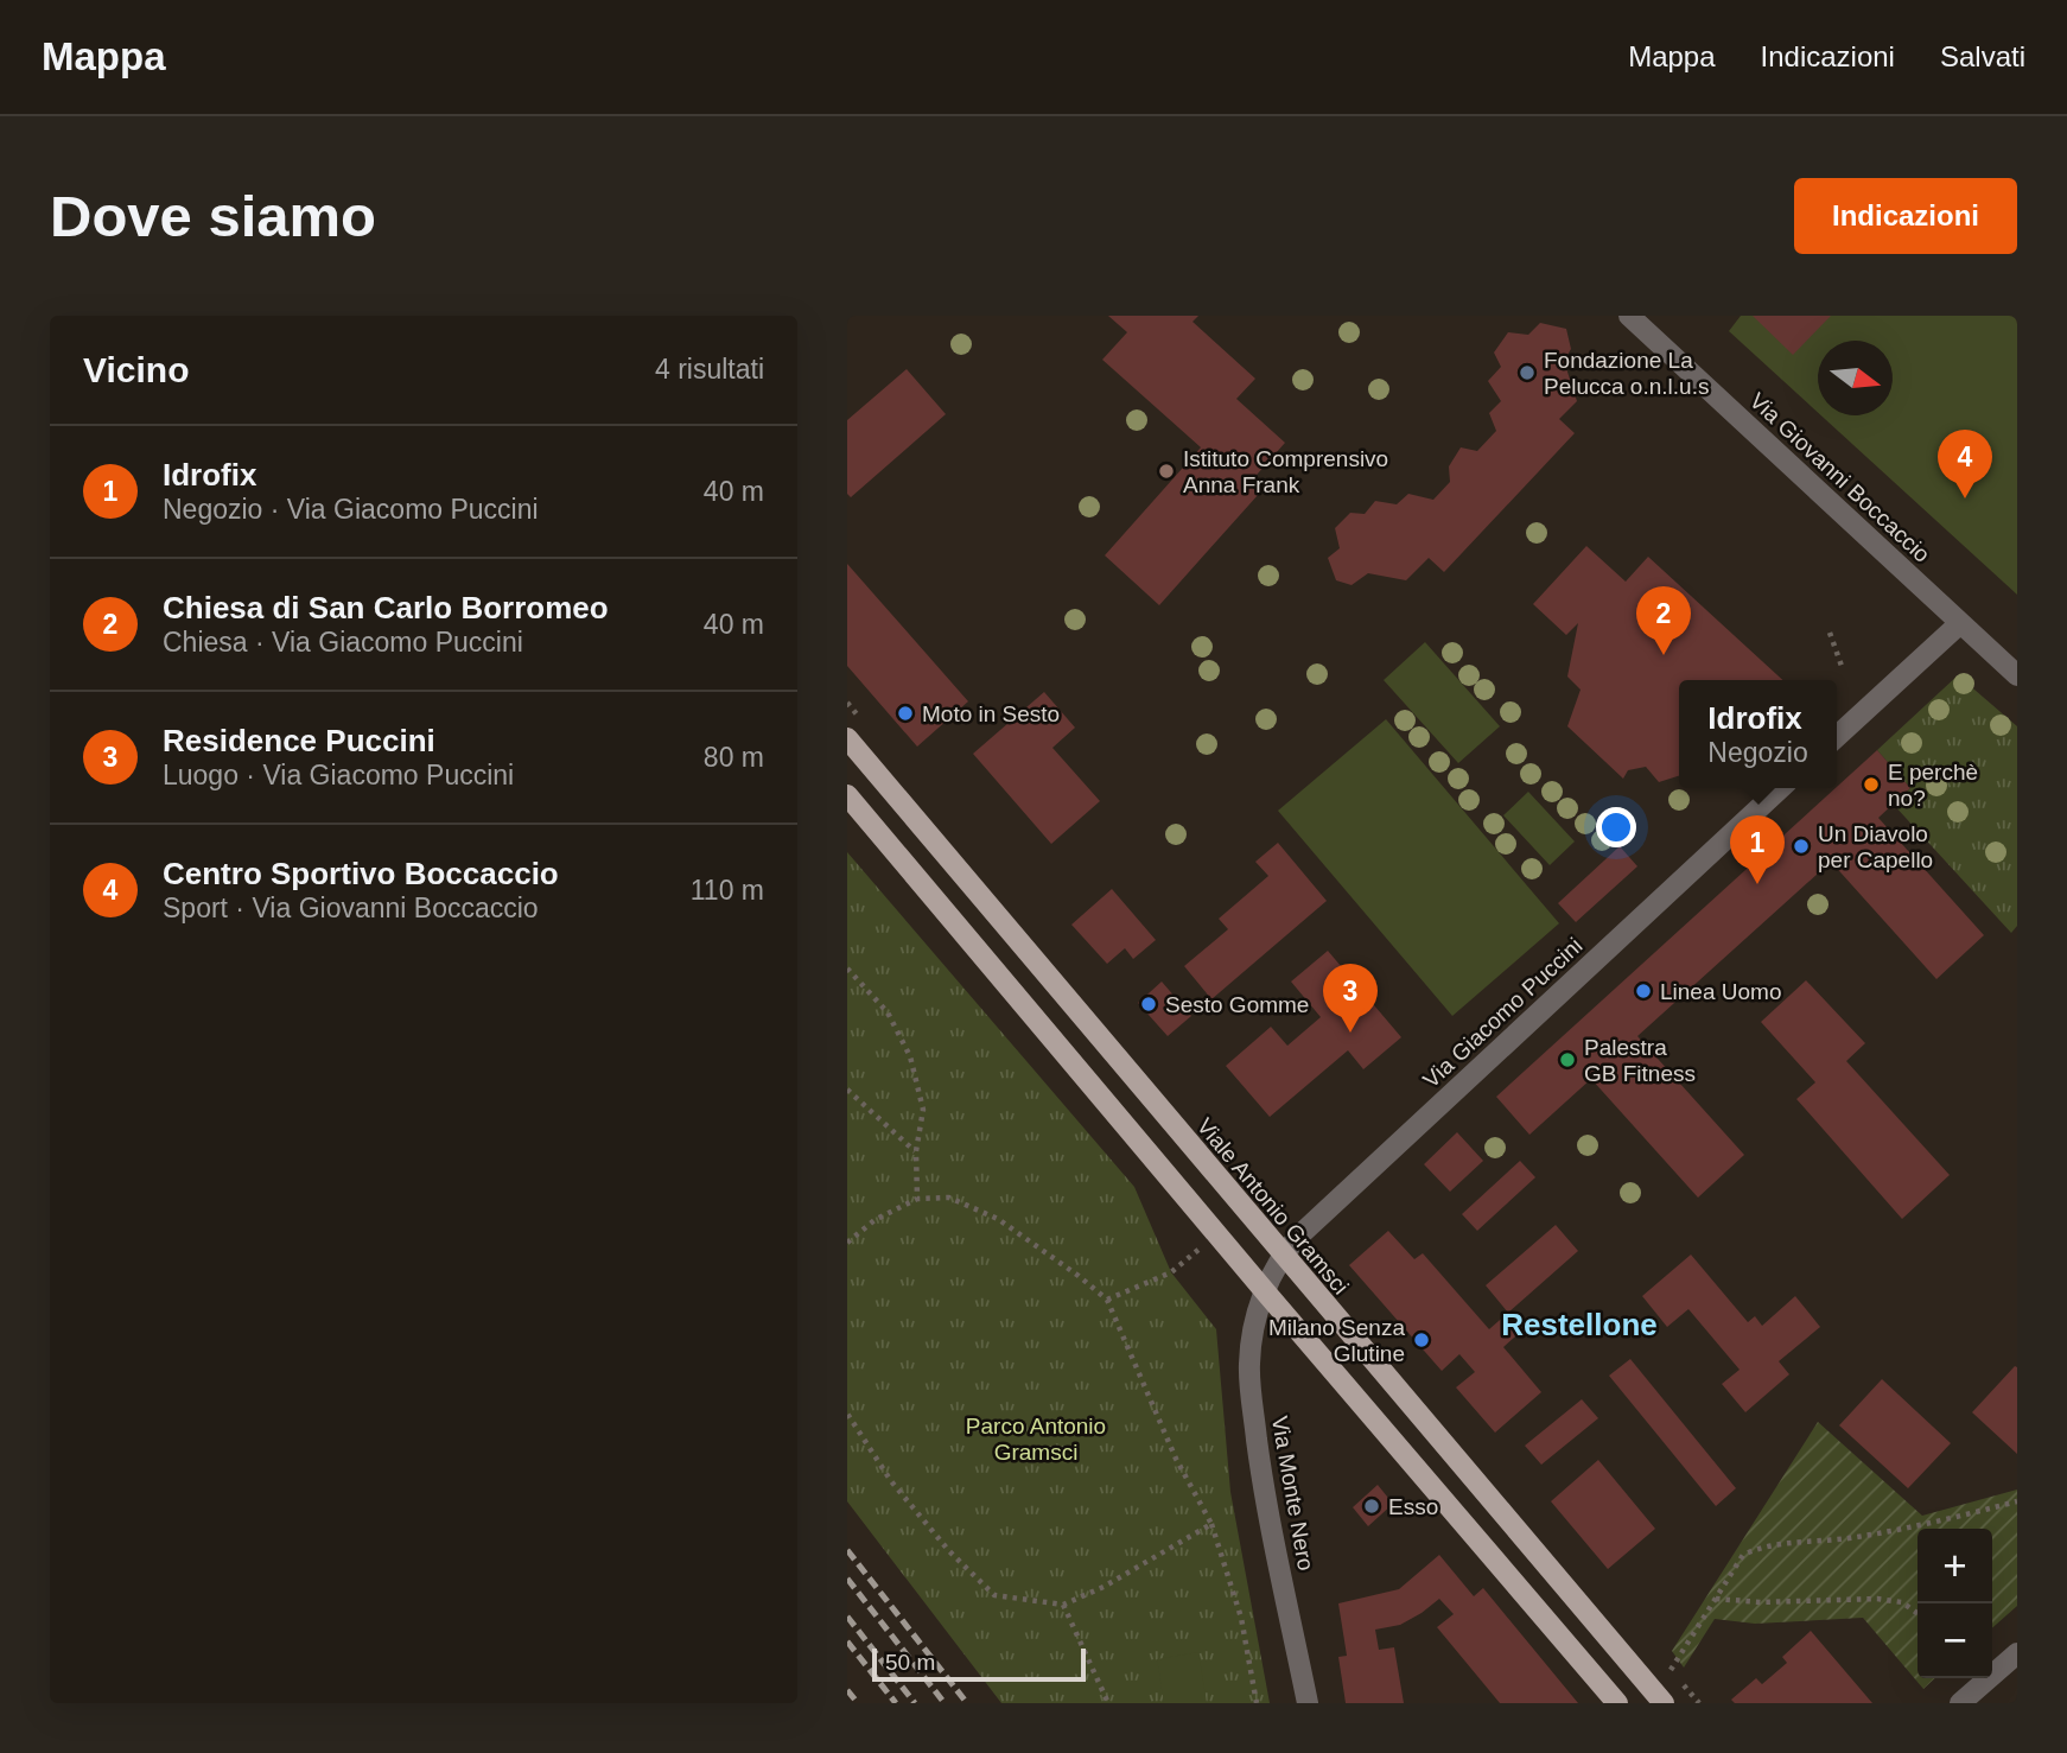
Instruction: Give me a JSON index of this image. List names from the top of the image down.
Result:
{
  "streets": {
    "main road": ["Viale Antonio Gramsci"],
    "street": ["Via Giovanni Boccaccio", "Via Giacomo Puccini", "Via Monte Nero"]
  },
  "crossings": [
    ["Via Giacomo Puccini", "Viale Antonio Gramsci"],
    ["Via Giacomo Puccini", "Via Monte Nero"]
  ],
  "districts": ["Restellone"],
  "parks": ["Parco Antonio Gramsci"],
  "places": [
    "Fondazione La Pelucca o.n.l.u.s",
    "Istituto Comprensivo Anna Frank",
    "Moto in Sesto",
    "E perchè no?",
    "Un Diavolo per Capello",
    "Linea Uomo",
    "Sesto Gomme",
    "Palestra GB Fitness",
    "Milano Senza Glutine",
    "Esso"
  ],
  "scale_bar": "50 m",
  "north": "right",
  "page": {
    "header": "Mappa",
    "nav": ["Mappa", "Indicazioni", "Salvati"],
    "buttons": "Indicazioni",
    "title": "Dove siamo",
    "heading": ["Vicino", "4 risultati"],
    "list": [
      {
        "mark": "1",
        "name": "Idrofix",
        "note": "Negozio · Via Giacomo Puccini",
        "value": "40 m"
      },
      {
        "mark": "2",
        "name": "Chiesa di San Carlo Borromeo",
        "note": "Chiesa · Via Giacomo Puccini",
        "value": "40 m"
      },
      {
        "mark": "3",
        "name": "Residence Puccini",
        "note": "Luogo · Via Giacomo Puccini",
        "value": "80 m"
      },
      {
        "mark": "4",
        "name": "Centro Sportivo Boccaccio",
        "note": "Sport · Via Giovanni Boccaccio",
        "value": "110 m"
      }
    ],
    "pins": [
      "4",
      "2",
      "1",
      "3"
    ],
    "popup": ["Idrofix", "Negozio"],
    "map_buttons": ["+", "−"],
    "scale": "50 m"
  }
}
